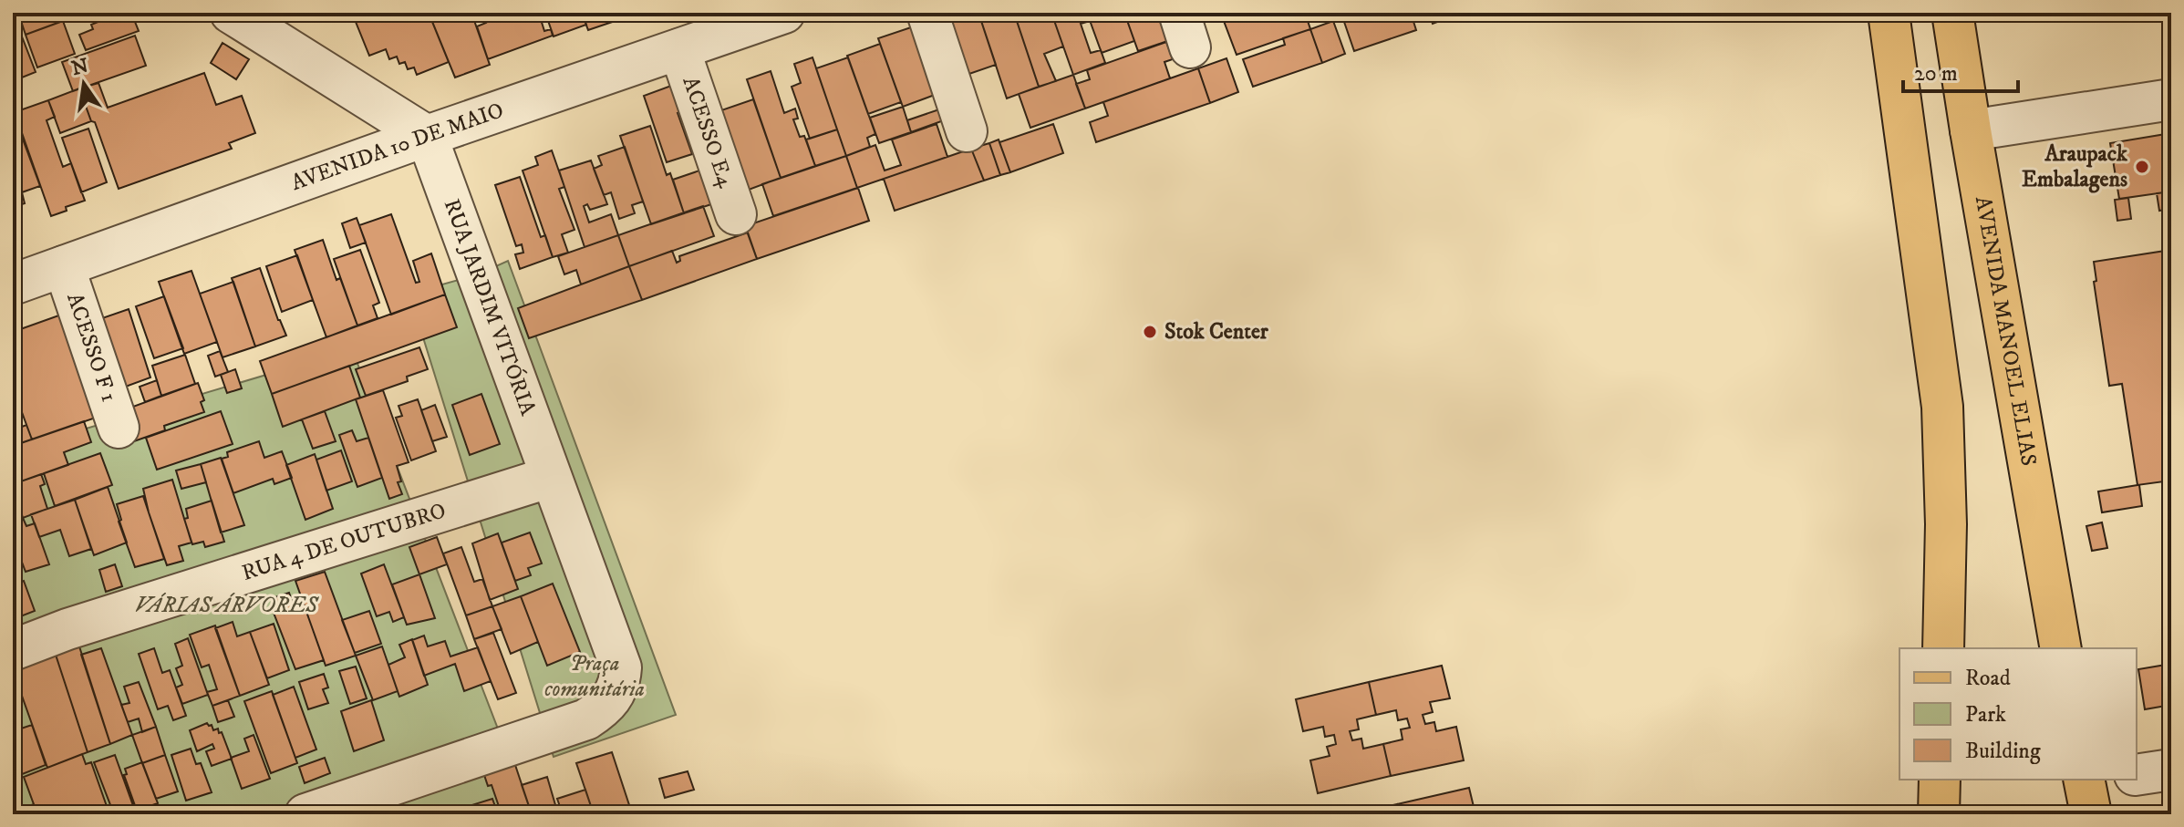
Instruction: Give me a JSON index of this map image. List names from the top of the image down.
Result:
{
  "streets": {
    "main road": ["AVENIDA MANOEL ELIAS"],
    "street": [
      "ACESSO E4",
      "AVENIDA 10 DE MAIO",
      "RUA JARDIM VITÓRIA",
      "ACESSO F 1",
      "RUA 4 DE OUTUBRO"
    ]
  },
  "crossings": [
    ["ACESSO E4", "AVENIDA 10 DE MAIO"],
    ["AVENIDA 10 DE MAIO", "RUA JARDIM VITÓRIA"],
    ["AVENIDA 10 DE MAIO", "ACESSO F 1"],
    ["RUA JARDIM VITÓRIA", "RUA 4 DE OUTUBRO"]
  ],
  "parks": ["VÁRIAS ÁRVORES", "Praça comunitária"],
  "places": ["Araupack Embalagens", "Stok Center"],
  "legend": ["Road", "Park", "Building"],
  "scale_bar": "20 m",
  "north": "top"
}
